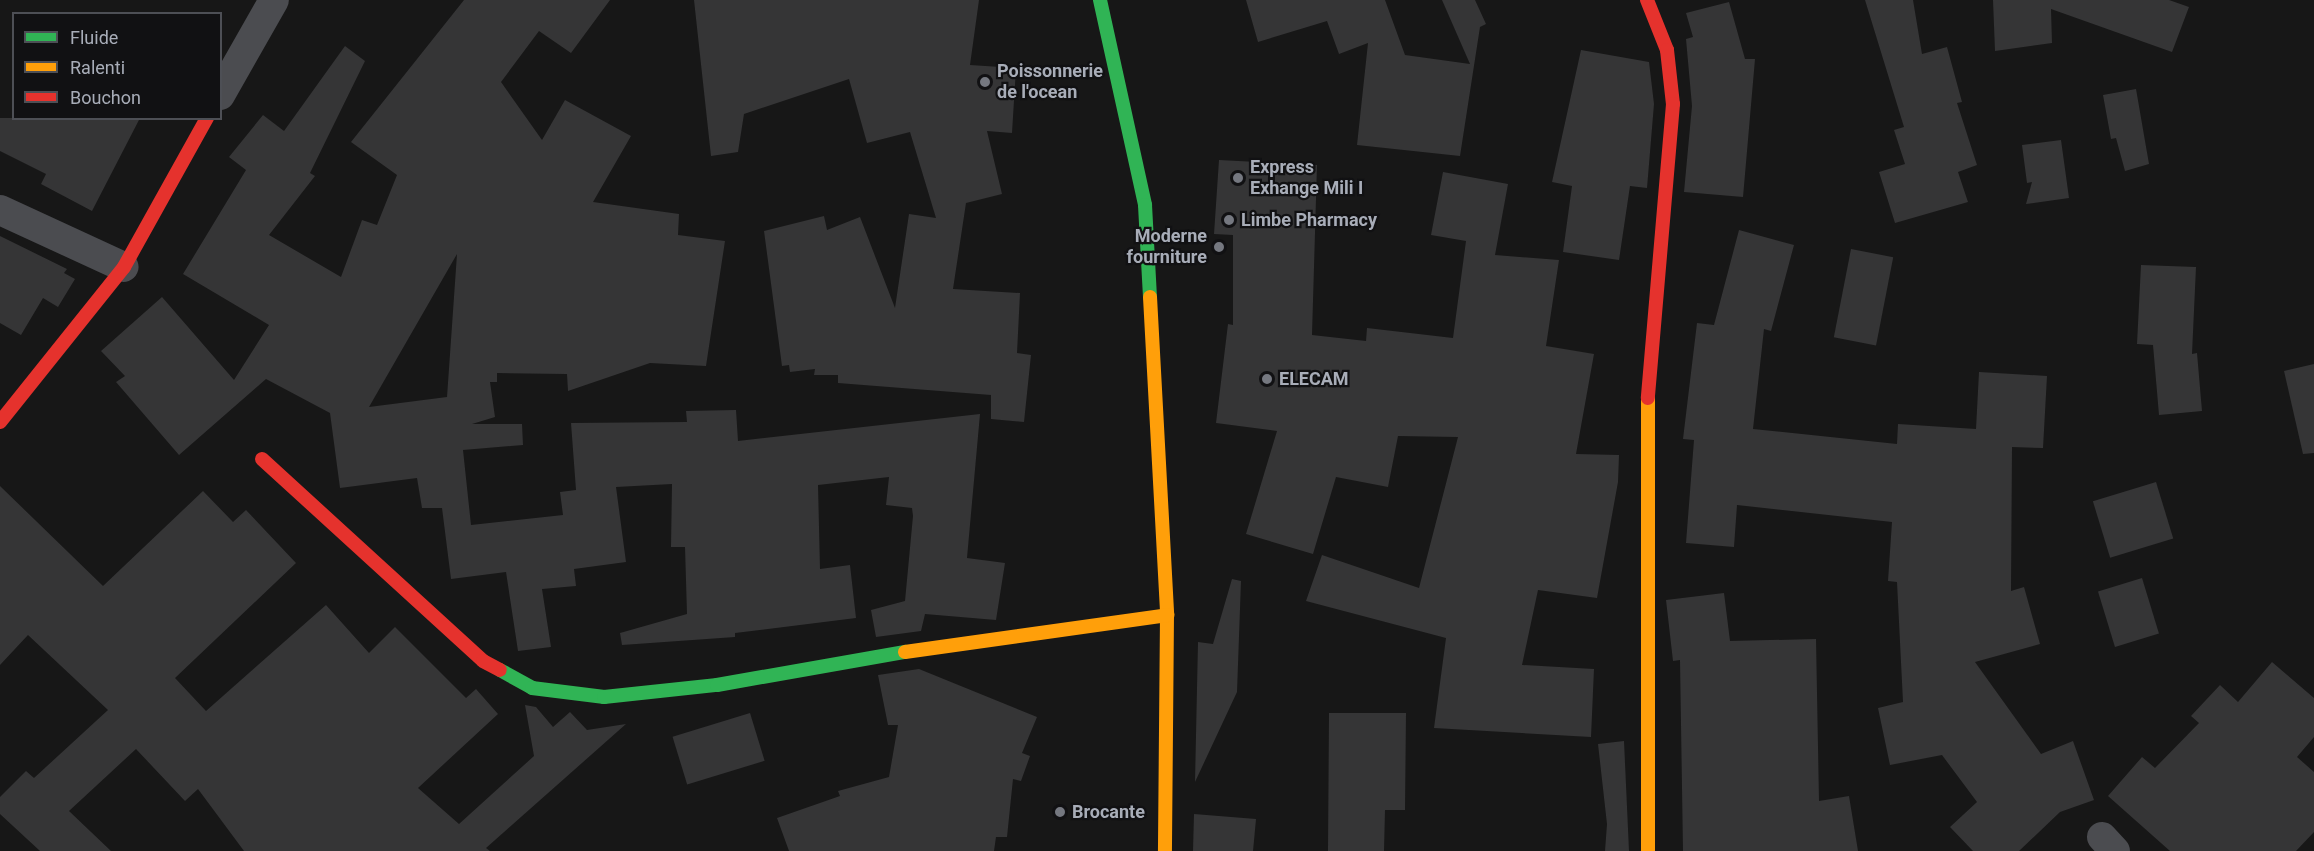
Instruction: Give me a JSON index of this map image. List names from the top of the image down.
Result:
{
  "places": [
    "Poissonnerie de l'ocean",
    "Express Exhange Mili I",
    "Limbe Pharmacy",
    "Moderne fourniture",
    "ELECAM",
    "Brocante"
  ],
  "legend": ["Fluide", "Ralenti", "Bouchon"]
}
